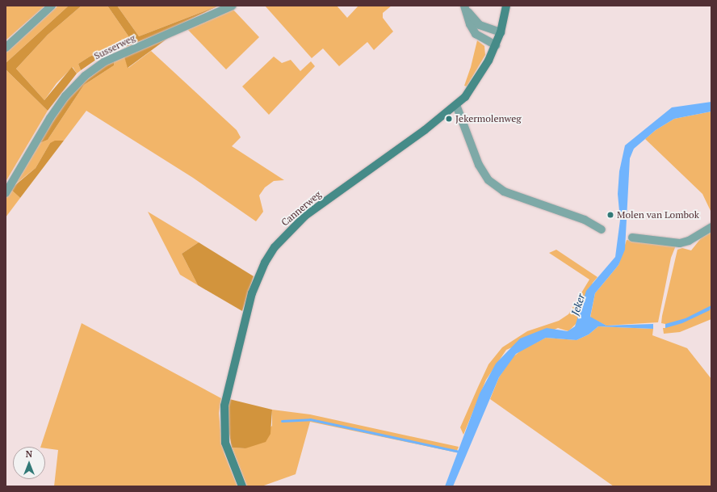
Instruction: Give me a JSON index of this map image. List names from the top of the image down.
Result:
{
  "streets": {
    "main road": ["Cannerweg"],
    "street": ["Susserweg"]
  },
  "water": ["Jeker"],
  "places": ["Jekermolenweg", "Molen van Lombok"],
  "north": "top"
}
